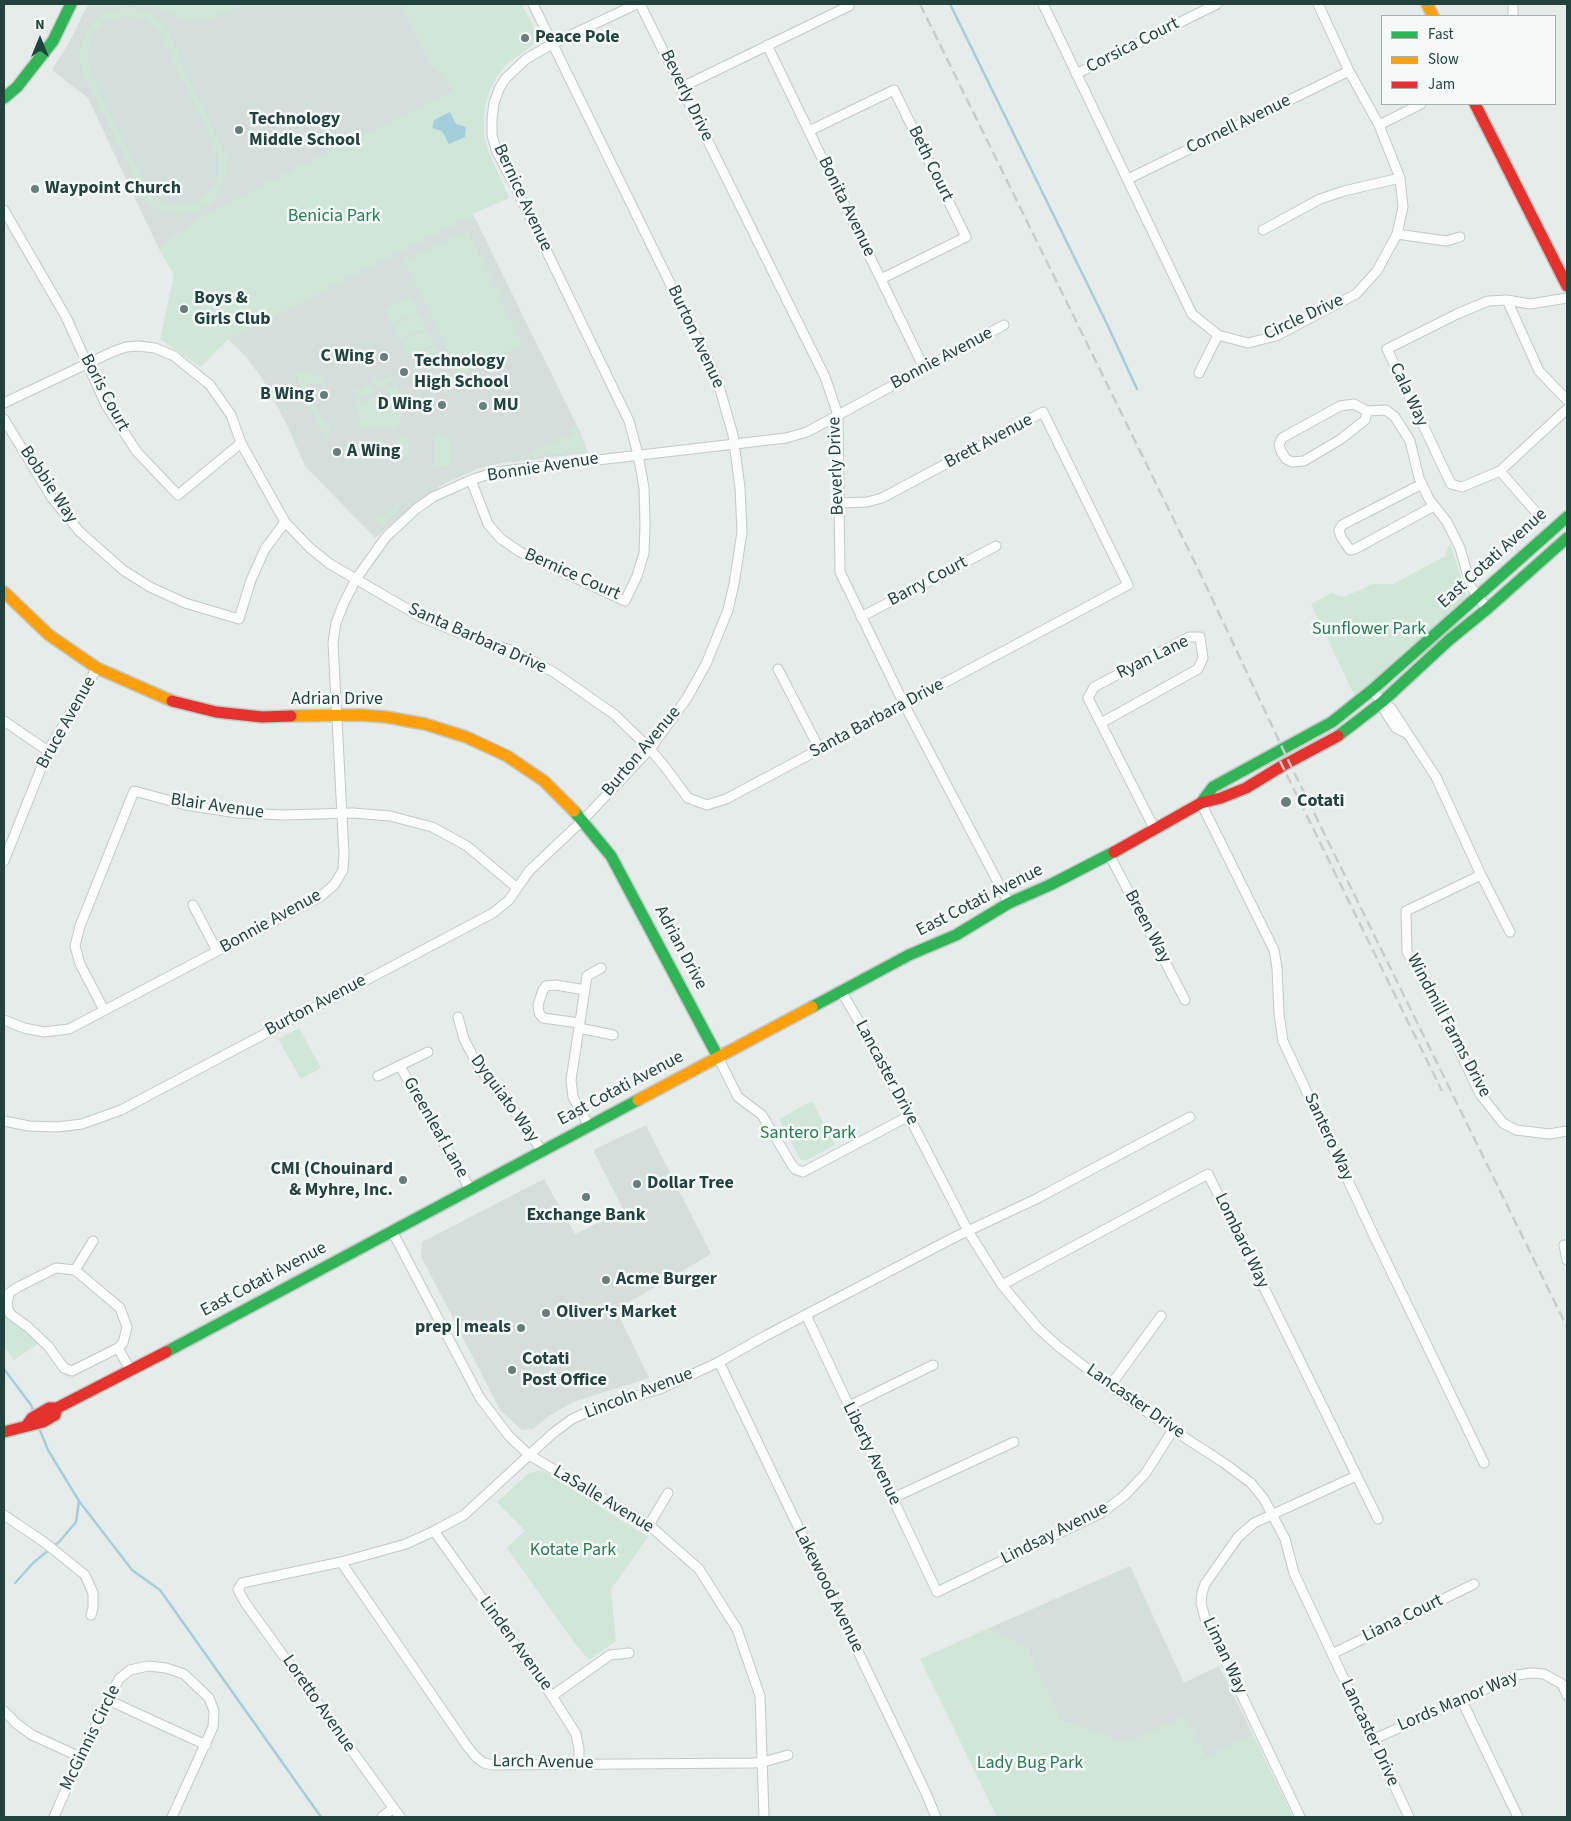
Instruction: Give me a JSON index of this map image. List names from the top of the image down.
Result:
{
  "streets": {
    "main road": ["East Cotati Avenue", "Adrian Drive"],
    "street": [
      "Corsica Court",
      "Beverly Drive",
      "Cornell Avenue",
      "Beth Court",
      "Bernice Avenue",
      "Bonita Avenue",
      "Circle Drive",
      "Burton Avenue",
      "Bonnie Avenue",
      "Boris Court",
      "Cala Way",
      "Brett Avenue",
      "Bobbie Way",
      "Bernice Court",
      "Barry Court",
      "Santa Barbara Drive",
      "Ryan Lane",
      "Bruce Avenue",
      "Blair Avenue",
      "Breen Way",
      "Windmill Farms Drive",
      "Lancaster Drive",
      "Dyquiato Way",
      "Greenleaf Lane",
      "Santero Way",
      "Lombard Way",
      "Lincoln Avenue",
      "Liberty Avenue",
      "LaSalle Avenue",
      "Lindsay Avenue",
      "Lakewood Avenue",
      "Liana Court",
      "Linden Avenue",
      "Liman Way",
      "Lords Manor Way",
      "Loretto Avenue",
      "McGinnis Circle",
      "Larch Avenue"
    ]
  },
  "crossings": [
    ["Corsica Court", "Circle Drive"],
    ["Beverly Drive", "Bernice Avenue"],
    ["Beverly Drive", "Bonnie Avenue"],
    ["Beverly Drive", "Brett Avenue"],
    ["Beverly Drive", "East Cotati Avenue"],
    ["Beverly Drive", "Barry Court"],
    ["Beverly Drive", "Santa Barbara Drive"],
    ["Cornell Avenue", "Circle Drive"],
    ["Beth Court", "Bonita Avenue"],
    ["Bernice Avenue", "Burton Avenue"],
    ["Bernice Avenue", "Bonnie Avenue"],
    ["Bernice Avenue", "Bernice Court"],
    ["Bonita Avenue", "Bonnie Avenue"],
    ["Burton Avenue", "Bonnie Avenue"],
    ["Burton Avenue", "Santa Barbara Drive"],
    ["Burton Avenue", "Adrian Drive"],
    ["Burton Avenue", "Blair Avenue"],
    ["Bonnie Avenue", "Bernice Court"],
    ["Bonnie Avenue", "Santa Barbara Drive"],
    ["Bonnie Avenue", "Adrian Drive"],
    ["Bonnie Avenue", "Blair Avenue"],
    ["Boris Court", "Santa Barbara Drive"],
    ["Brett Avenue", "Santa Barbara Drive"],
    ["Bobbie Way", "Santa Barbara Drive"],
    ["East Cotati Avenue", "Ryan Lane"],
    ["East Cotati Avenue", "Adrian Drive"],
    ["East Cotati Avenue", "Breen Way"],
    ["East Cotati Avenue", "Lancaster Drive"],
    ["East Cotati Avenue", "Dyquiato Way"],
    ["East Cotati Avenue", "Greenleaf Lane"],
    ["East Cotati Avenue", "Santero Way"],
    ["East Cotati Avenue", "LaSalle Avenue"],
    ["Adrian Drive", "Bruce Avenue"],
    ["Lancaster Drive", "Lombard Way"],
    ["Lancaster Drive", "Lincoln Avenue"],
    ["Lancaster Drive", "Lindsay Avenue"],
    ["Lancaster Drive", "Liana Court"],
    ["Lancaster Drive", "Liman Way"],
    ["Lancaster Drive", "Lords Manor Way"],
    ["Lombard Way", "Liman Way"],
    ["Lincoln Avenue", "Liberty Avenue"],
    ["Lincoln Avenue", "LaSalle Avenue"],
    ["Lincoln Avenue", "Lakewood Avenue"],
    ["Lincoln Avenue", "Linden Avenue"],
    ["Lincoln Avenue", "Loretto Avenue"],
    ["Lincoln Avenue", "Larch Avenue"],
    ["Liberty Avenue", "Lindsay Avenue"],
    ["LaSalle Avenue", "Larch Avenue"],
    ["Linden Avenue", "Larch Avenue"]
  ],
  "parks": [
    "Benicia Park",
    "Sunflower Park",
    "Santero Park",
    "Kotate Park",
    "Lady Bug Park"
  ],
  "places": [
    "Peace Pole",
    "Technology Middle School",
    "Waypoint Church",
    "Boys & Girls Club",
    "C Wing",
    "Technology High School",
    "B Wing",
    "D Wing",
    "MU",
    "A Wing",
    "Cotati",
    "CMI (Chouinard & Myhre, Inc.",
    "Dollar Tree",
    "Exchange Bank",
    "Acme Burger",
    "Oliver's Market",
    "prep | meals",
    "Cotati Post Office"
  ],
  "legend": ["Fast", "Slow", "Jam"],
  "north": "top"
}
